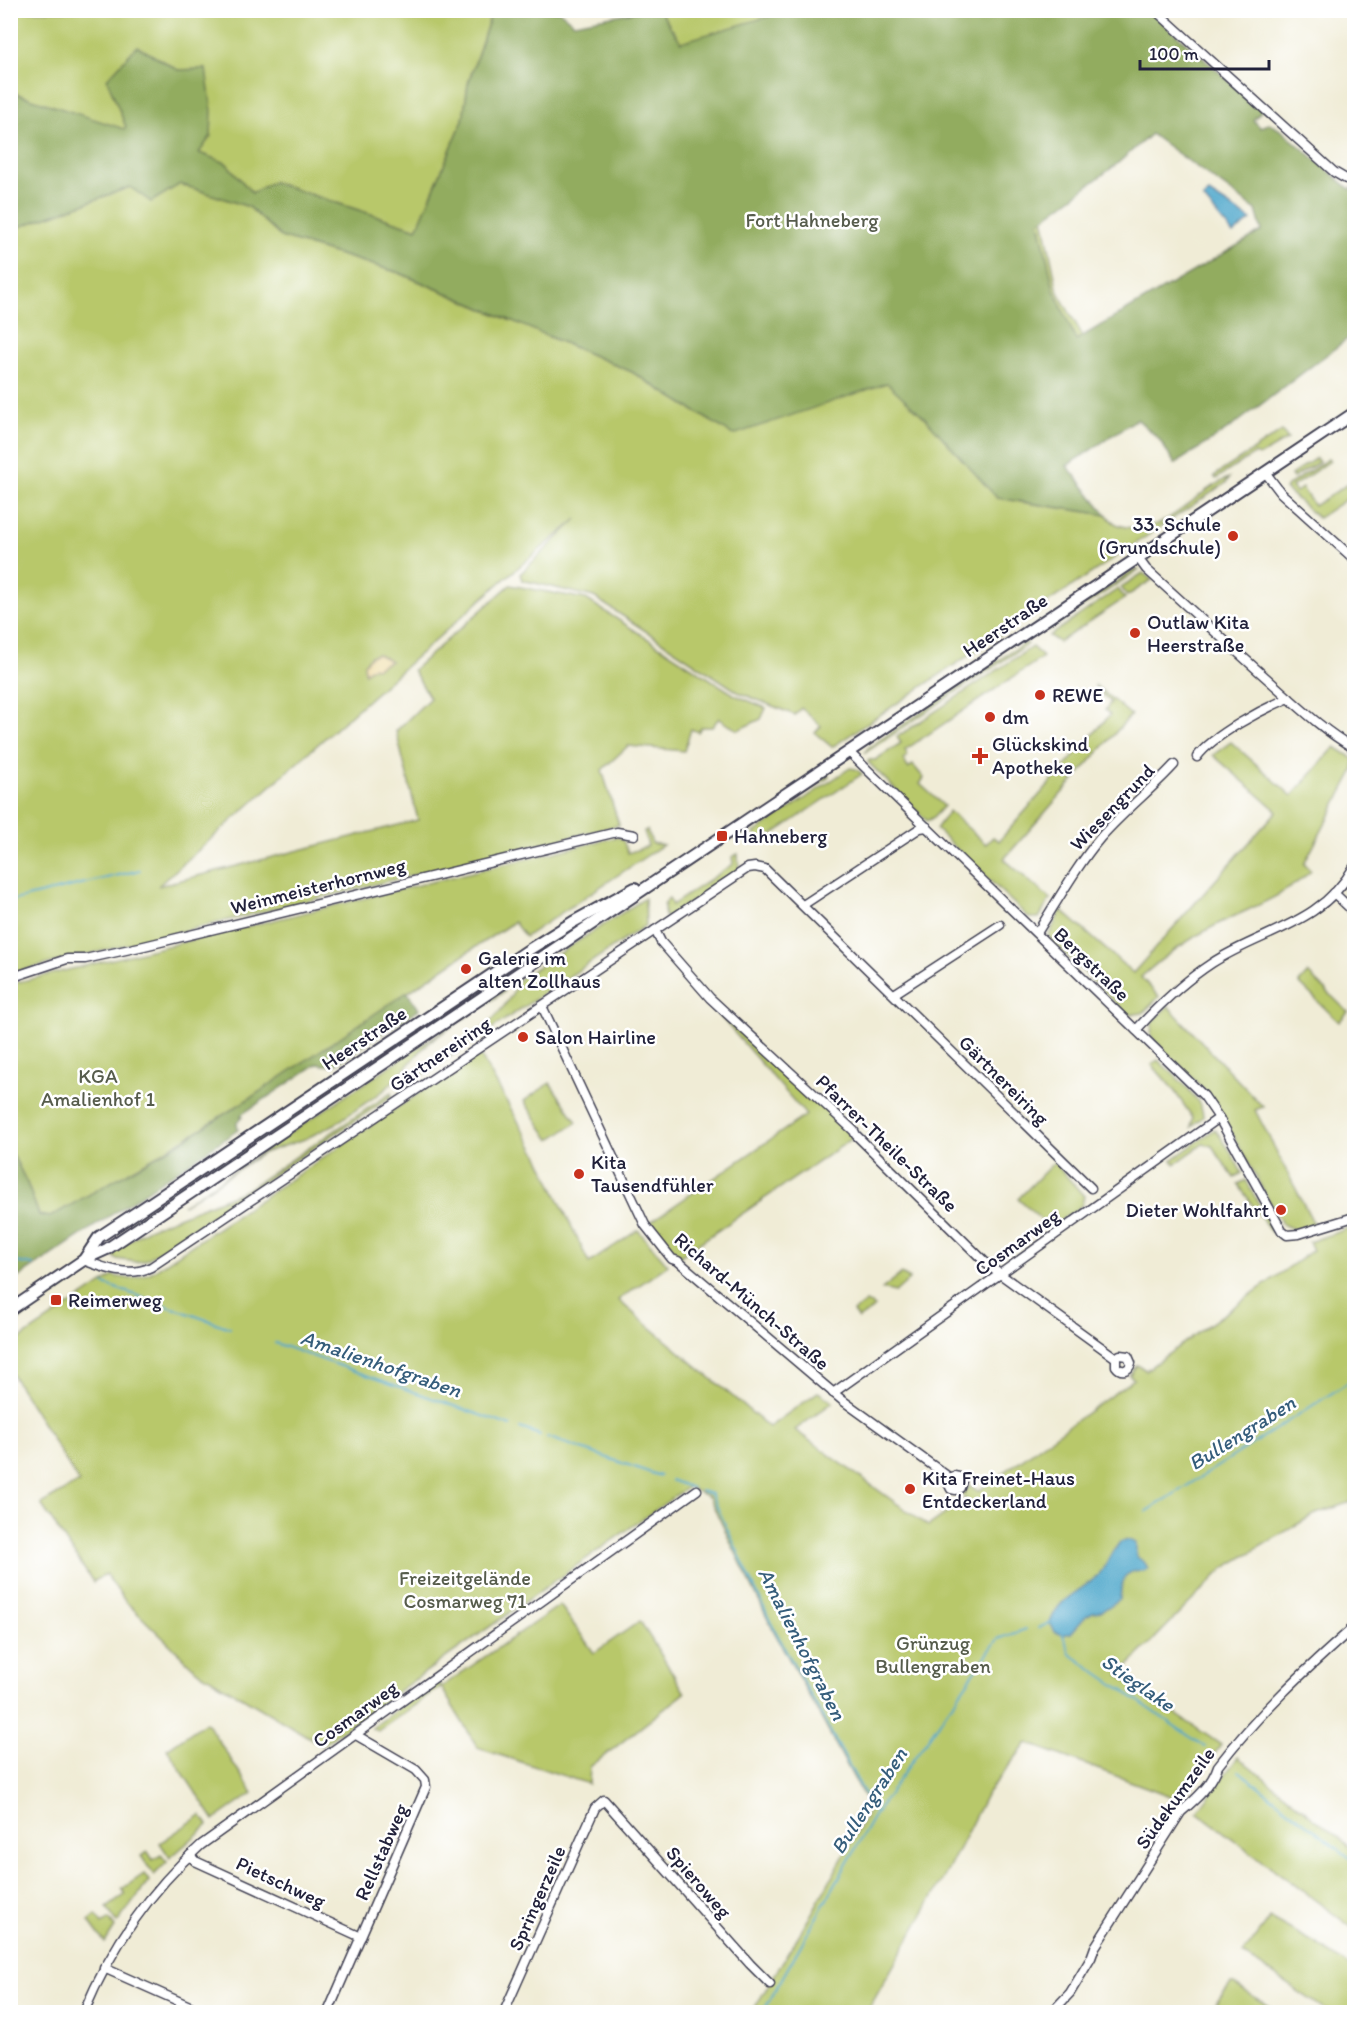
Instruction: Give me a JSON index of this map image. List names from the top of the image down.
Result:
{
  "streets": {
    "main road": ["Heerstraße"],
    "street": [
      "Wiesengrund",
      "Weinmeisterhornweg",
      "Bergstraße",
      "Gärtnereiring",
      "Pfarrer-Theile-Straße",
      "Cosmarweg",
      "Richard-Münch-Straße",
      "Südekumzeile",
      "Rellstabweg",
      "Pietschweg",
      "Spieroweg",
      "Springerzeile"
    ]
  },
  "crossings": [
    ["Heerstraße", "Bergstraße"],
    ["Heerstraße", "Gärtnereiring"],
    ["Wiesengrund", "Bergstraße"],
    ["Bergstraße", "Cosmarweg"],
    ["Gärtnereiring", "Pfarrer-Theile-Straße"],
    ["Gärtnereiring", "Richard-Münch-Straße"],
    ["Pfarrer-Theile-Straße", "Cosmarweg"],
    ["Cosmarweg", "Richard-Münch-Straße"],
    ["Cosmarweg", "Rellstabweg"],
    ["Cosmarweg", "Pietschweg"],
    ["Rellstabweg", "Pietschweg"],
    ["Spieroweg", "Springerzeile"]
  ],
  "water": ["Amalienhofgraben", "Bullengraben", "Stieglake"],
  "parks": [
    "Fort Hahneberg",
    "KGA Amalienhof 1",
    "Freizeitgelände Cosmarweg 71",
    "Grünzug Bullengraben"
  ],
  "places": {
    "other": [
      "33. Schule (Grundschule)",
      "Outlaw Kita Heerstraße",
      "REWE",
      "dm",
      "Galerie im alten Zollhaus",
      "Salon Hairline",
      "Kita Tausendfühler",
      "Dieter Wohlfahrt",
      "Kita Freinet-Haus Entdeckerland"
    ],
    "health": ["Glückskind Apotheke"],
    "transit": ["Hahneberg", "Reimerweg"]
  },
  "scale_bar": "100 m"
}
